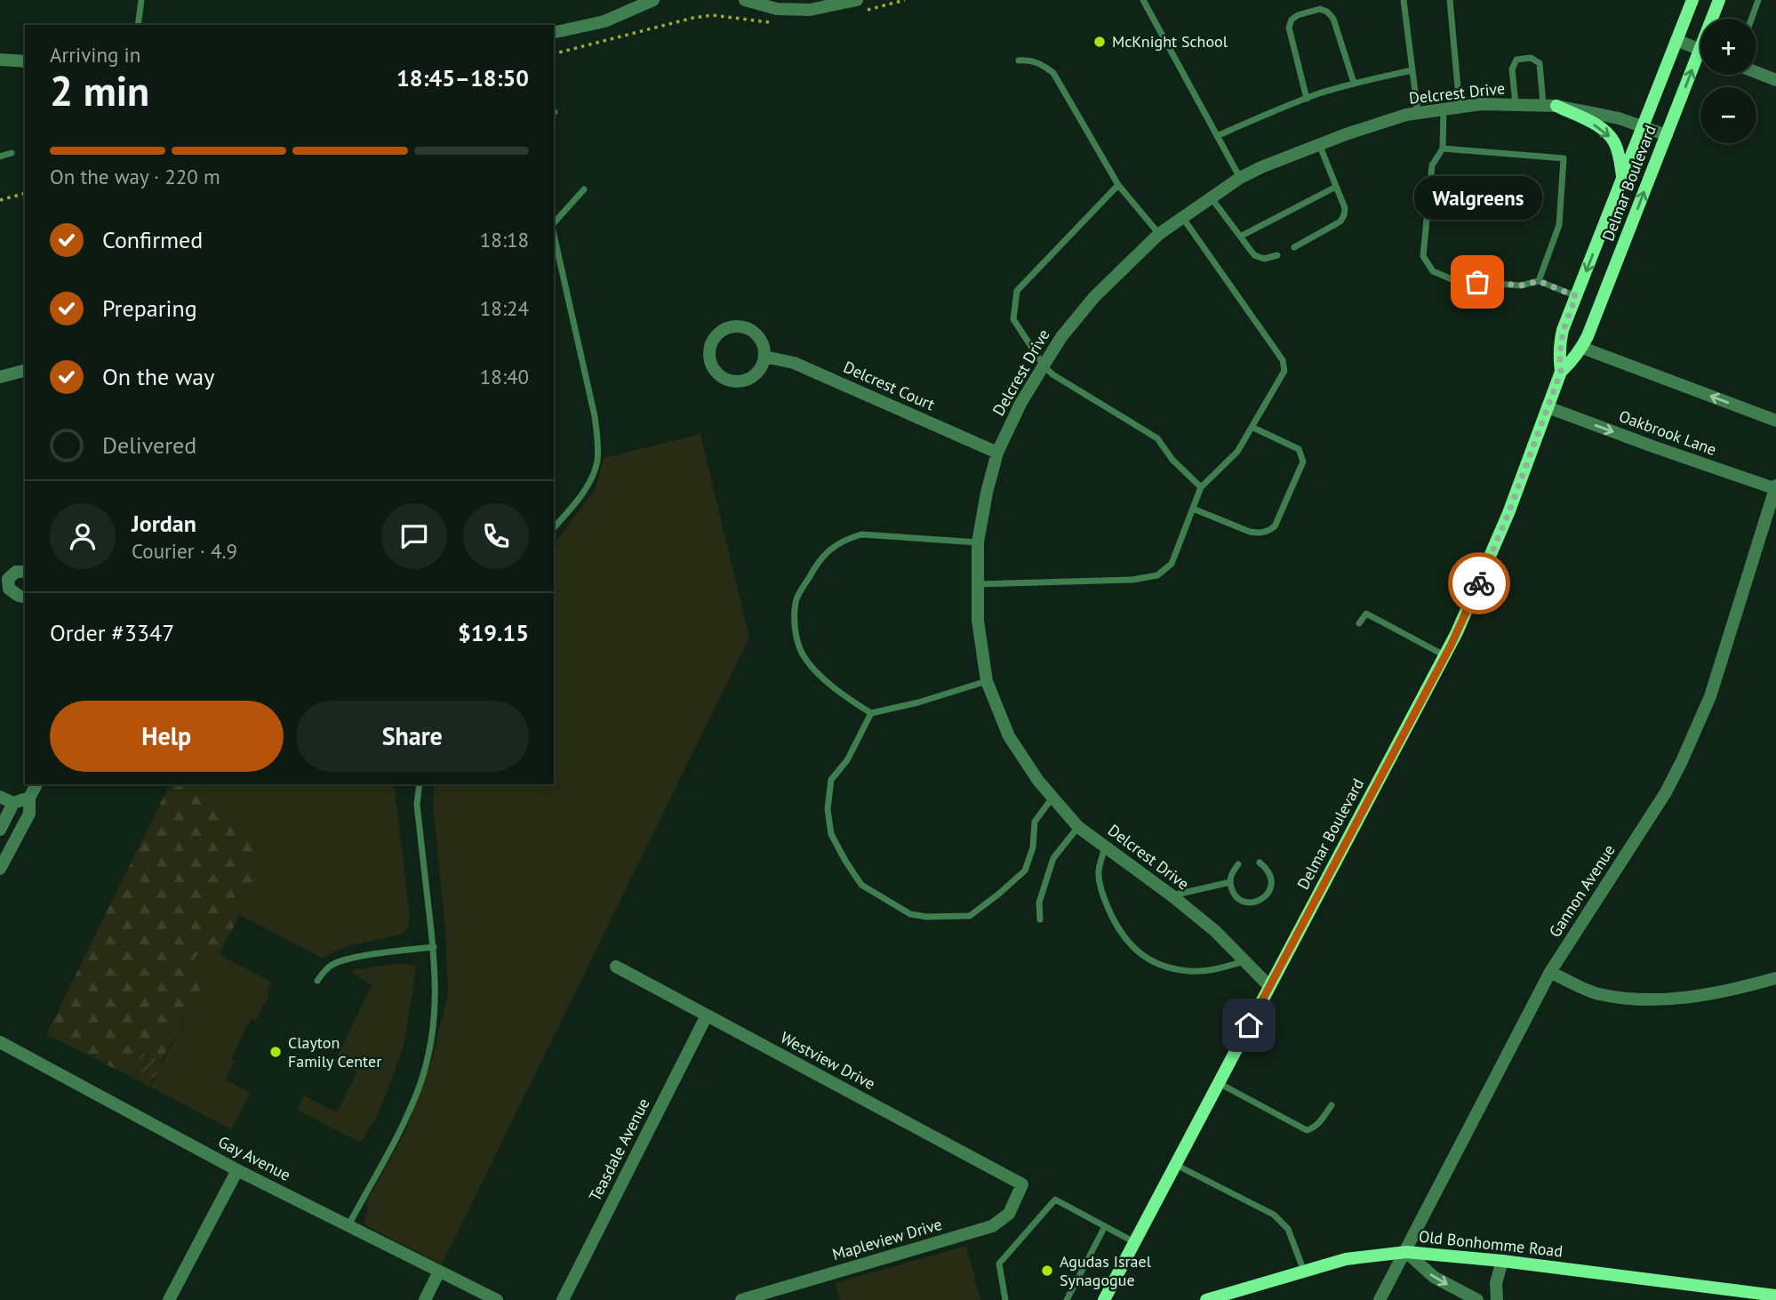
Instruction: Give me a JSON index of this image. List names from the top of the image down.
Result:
{
  "streets": {
    "main road": ["Delmar Boulevard", "Old Bonhomme Road"],
    "street": [
      "Delcrest Drive",
      "Delcrest Court",
      "Oakbrook Lane",
      "Gannon Avenue",
      "Westview Drive",
      "Teasdale Avenue",
      "Gay Avenue",
      "Mapleview Drive"
    ]
  },
  "crossings": [
    ["Delcrest Drive", "Delmar Boulevard"],
    ["Delcrest Drive", "Delcrest Court"],
    ["Delmar Boulevard", "Oakbrook Lane"],
    ["Oakbrook Lane", "Gannon Avenue"],
    ["Gannon Avenue", "Old Bonhomme Road"],
    ["Westview Drive", "Teasdale Avenue"],
    ["Westview Drive", "Mapleview Drive"]
  ],
  "places": [
    "McKnight School",
    "Walgreens",
    "Clayton Family Center",
    "Agudas Israel Synagogue"
  ],
  "page": {
    "map_buttons": ["+", "−"],
    "heading": ["2 min", "Arriving in", "18:45–18:50"],
    "panel": [
      "Jordan",
      "Courier · 4.9",
      "Order #3347",
      "$19.15"
    ],
    "bar": "On the way · 220 m",
    "bubble": "Walgreens",
    "list": [
      ["Confirmed", "18:18"],
      ["Preparing", "18:24"],
      ["On the way", "18:40"],
      "Delivered"
    ],
    "buttons": ["Help", "Share"]
  }
}
